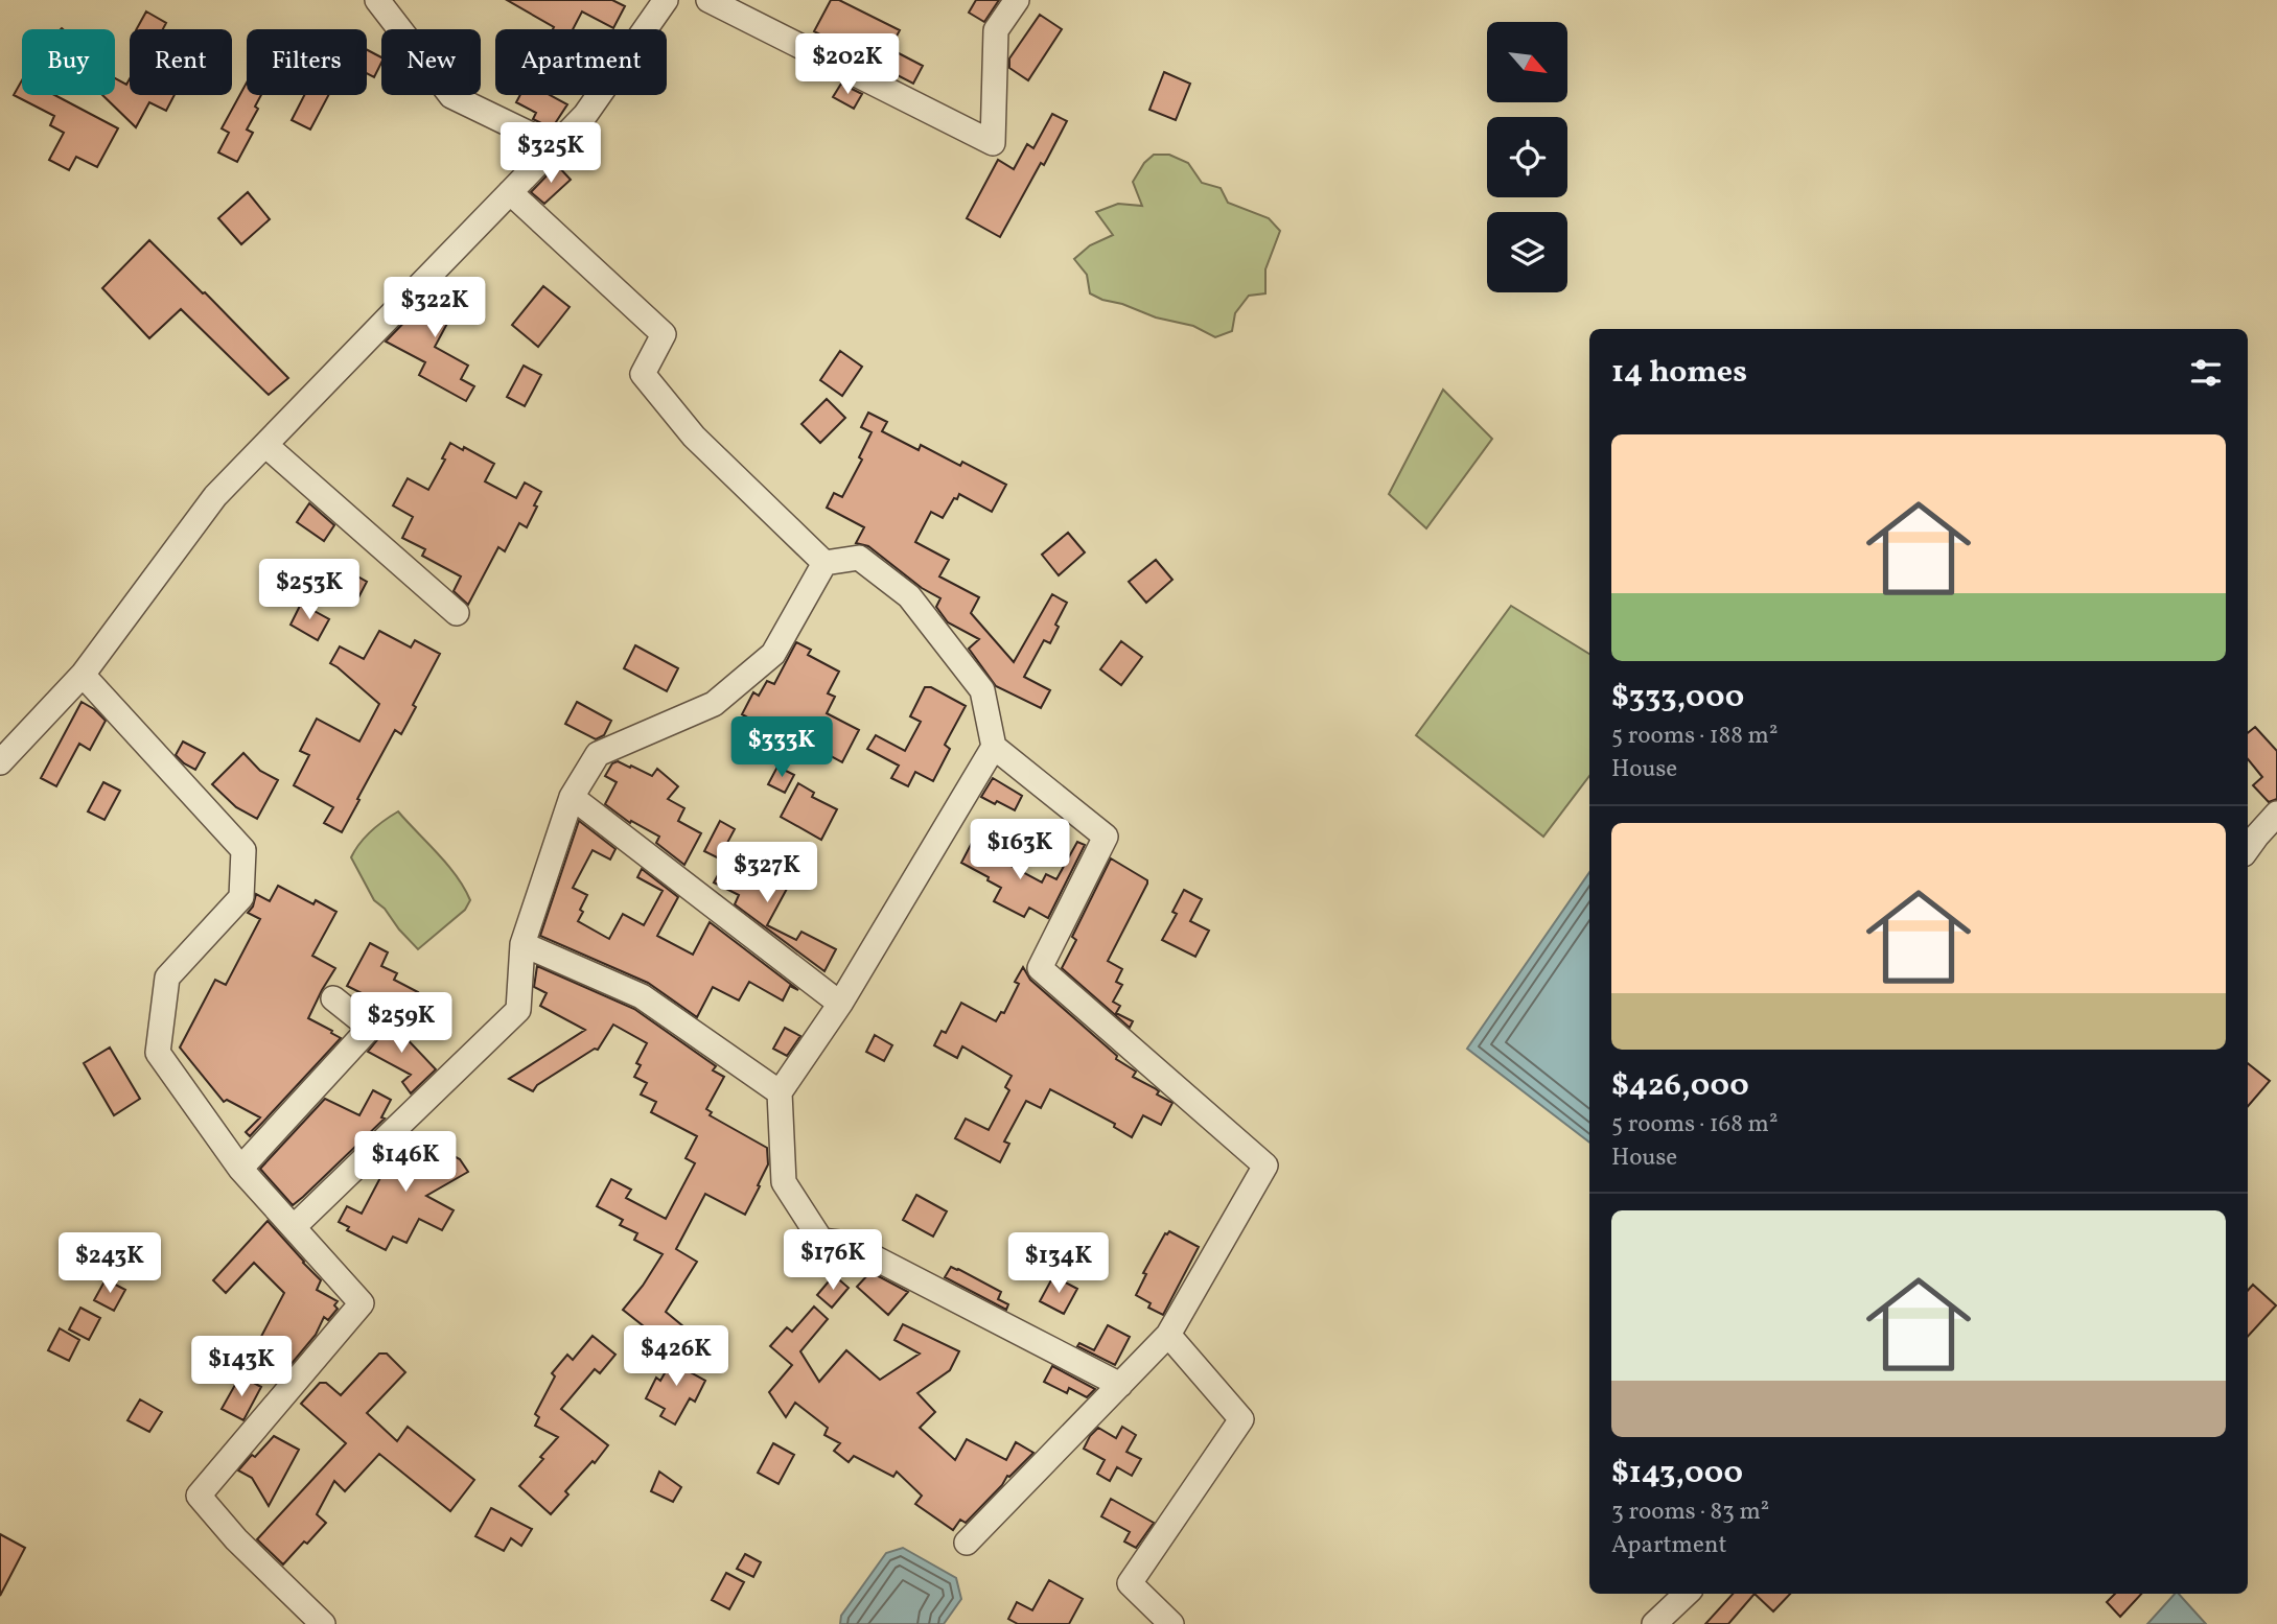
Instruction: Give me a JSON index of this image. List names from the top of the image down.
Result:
{
  "north": "bottom right",
  "page": {
    "chip": [
      "Buy",
      "Rent",
      "Filters",
      "New",
      "Apartment"
    ],
    "price": [
      "$202K",
      "$325K",
      "$322K",
      "$253K",
      "$333K",
      "$163K",
      "$327K",
      "$259K",
      "$146K",
      "$176K",
      "$243K",
      "$134K",
      "$426K",
      "$143K"
    ],
    "heading": "14 homes",
    "list": [
      {
        "name": "$333,000",
        "note": "5 rooms · 188 m² · House"
      },
      {
        "name": "$426,000",
        "note": "5 rooms · 168 m² · House"
      },
      {
        "name": "$143,000",
        "note": "3 rooms · 83 m² · Apartment"
      }
    ]
  }
}
